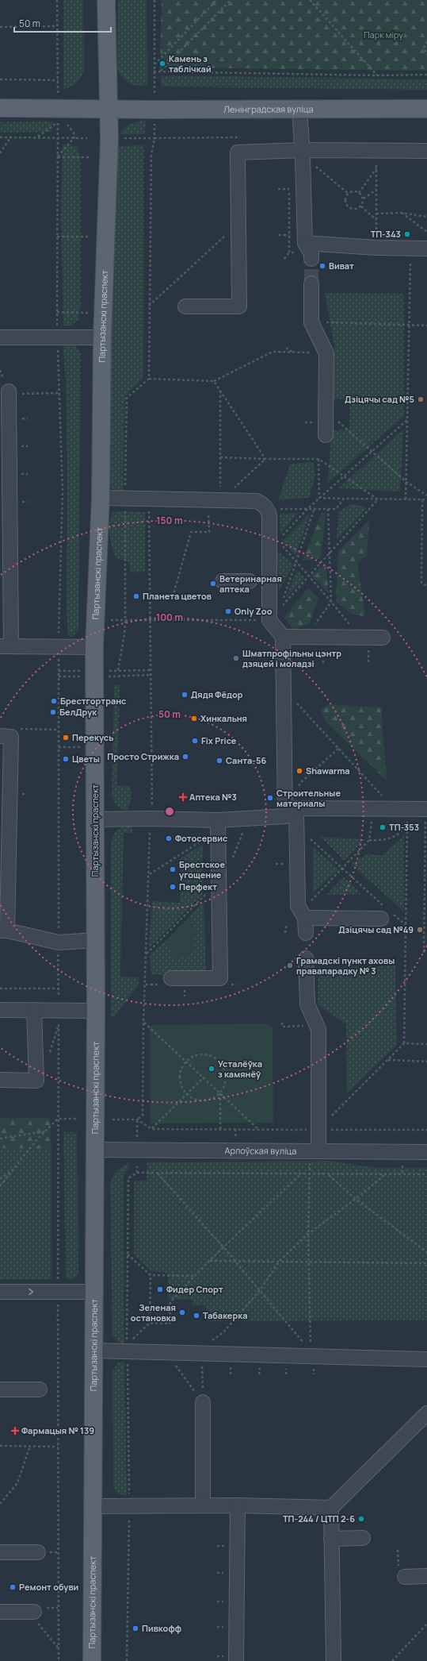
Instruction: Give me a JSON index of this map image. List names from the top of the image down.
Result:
{
  "streets": {
    "main road": ["Ленінградская вуліца", "Партызанскі праспект"],
    "street": ["Арлоўская вуліца"]
  },
  "crossings": [
    ["Ленінградская вуліца", "Партызанскі праспект"],
    ["Партызанскі праспект", "Арлоўская вуліца"]
  ],
  "parks": ["Парк міру"],
  "places": {
    "other": [
      "Камень з таблічкай",
      "ТП-343",
      "Виват",
      "Дзіцячы сад №5",
      "Ветеринарная аптека",
      "Планета цветов",
      "Only Zoo",
      "Шматпрофільны цэнтр дзяцей і моладзі",
      "Дядя Фёдор",
      "Брестгортранс",
      "БелДрук",
      "Хинкальня",
      "Перекусь",
      "Fix Price",
      "Просто Стрижка",
      "Цветы",
      "Санта-56",
      "Shawarma",
      "Строительные материалы",
      "ТП-353",
      "Фотосервис",
      "Брестское угощение",
      "Перфект",
      "Дзіцячы сад №49",
      "Грамадскі пункт аховы правапарадку № 3",
      "Усталёўка з камянёў",
      "Фидер Спорт",
      "Зеленая остановка",
      "Табакерка",
      "ТП-244 / ЦТП 2-6",
      "Ремонт обуви",
      "Пивкофф"
    ],
    "health": ["Аптека №3", "Фармацыя № 139"]
  },
  "scale_bar": "50 m",
  "rings": ["150 m", "100 m", "50 m"]
}
